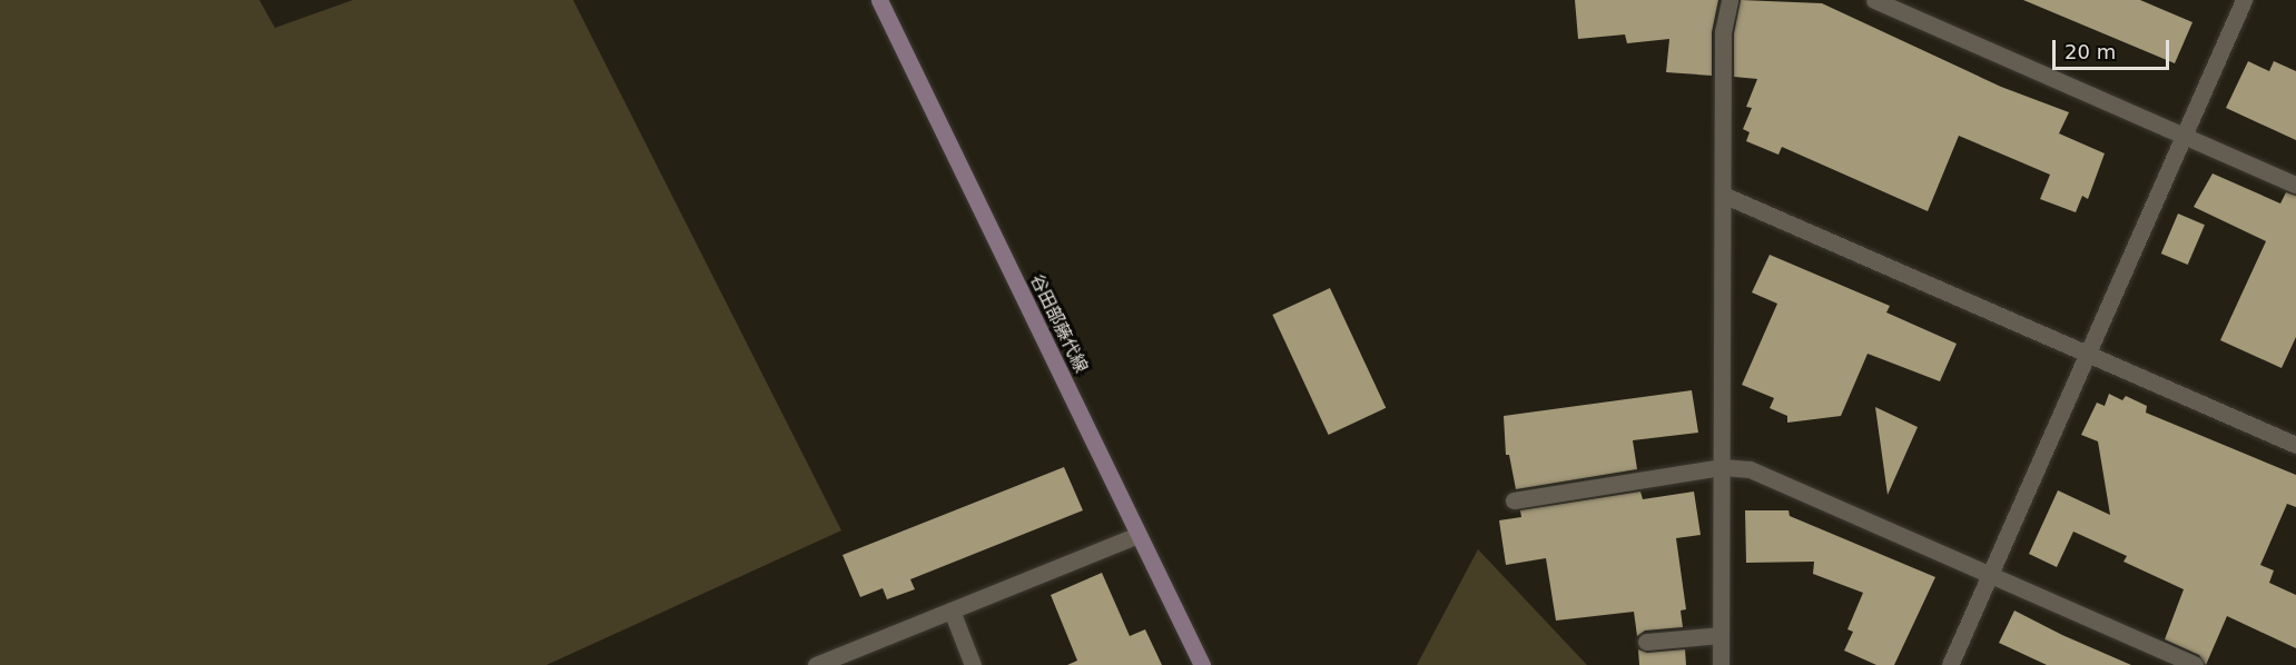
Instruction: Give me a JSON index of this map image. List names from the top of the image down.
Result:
{
  "streets": {
    "main road": ["谷田部藤代線"]
  },
  "scale_bar": "20 m"
}
